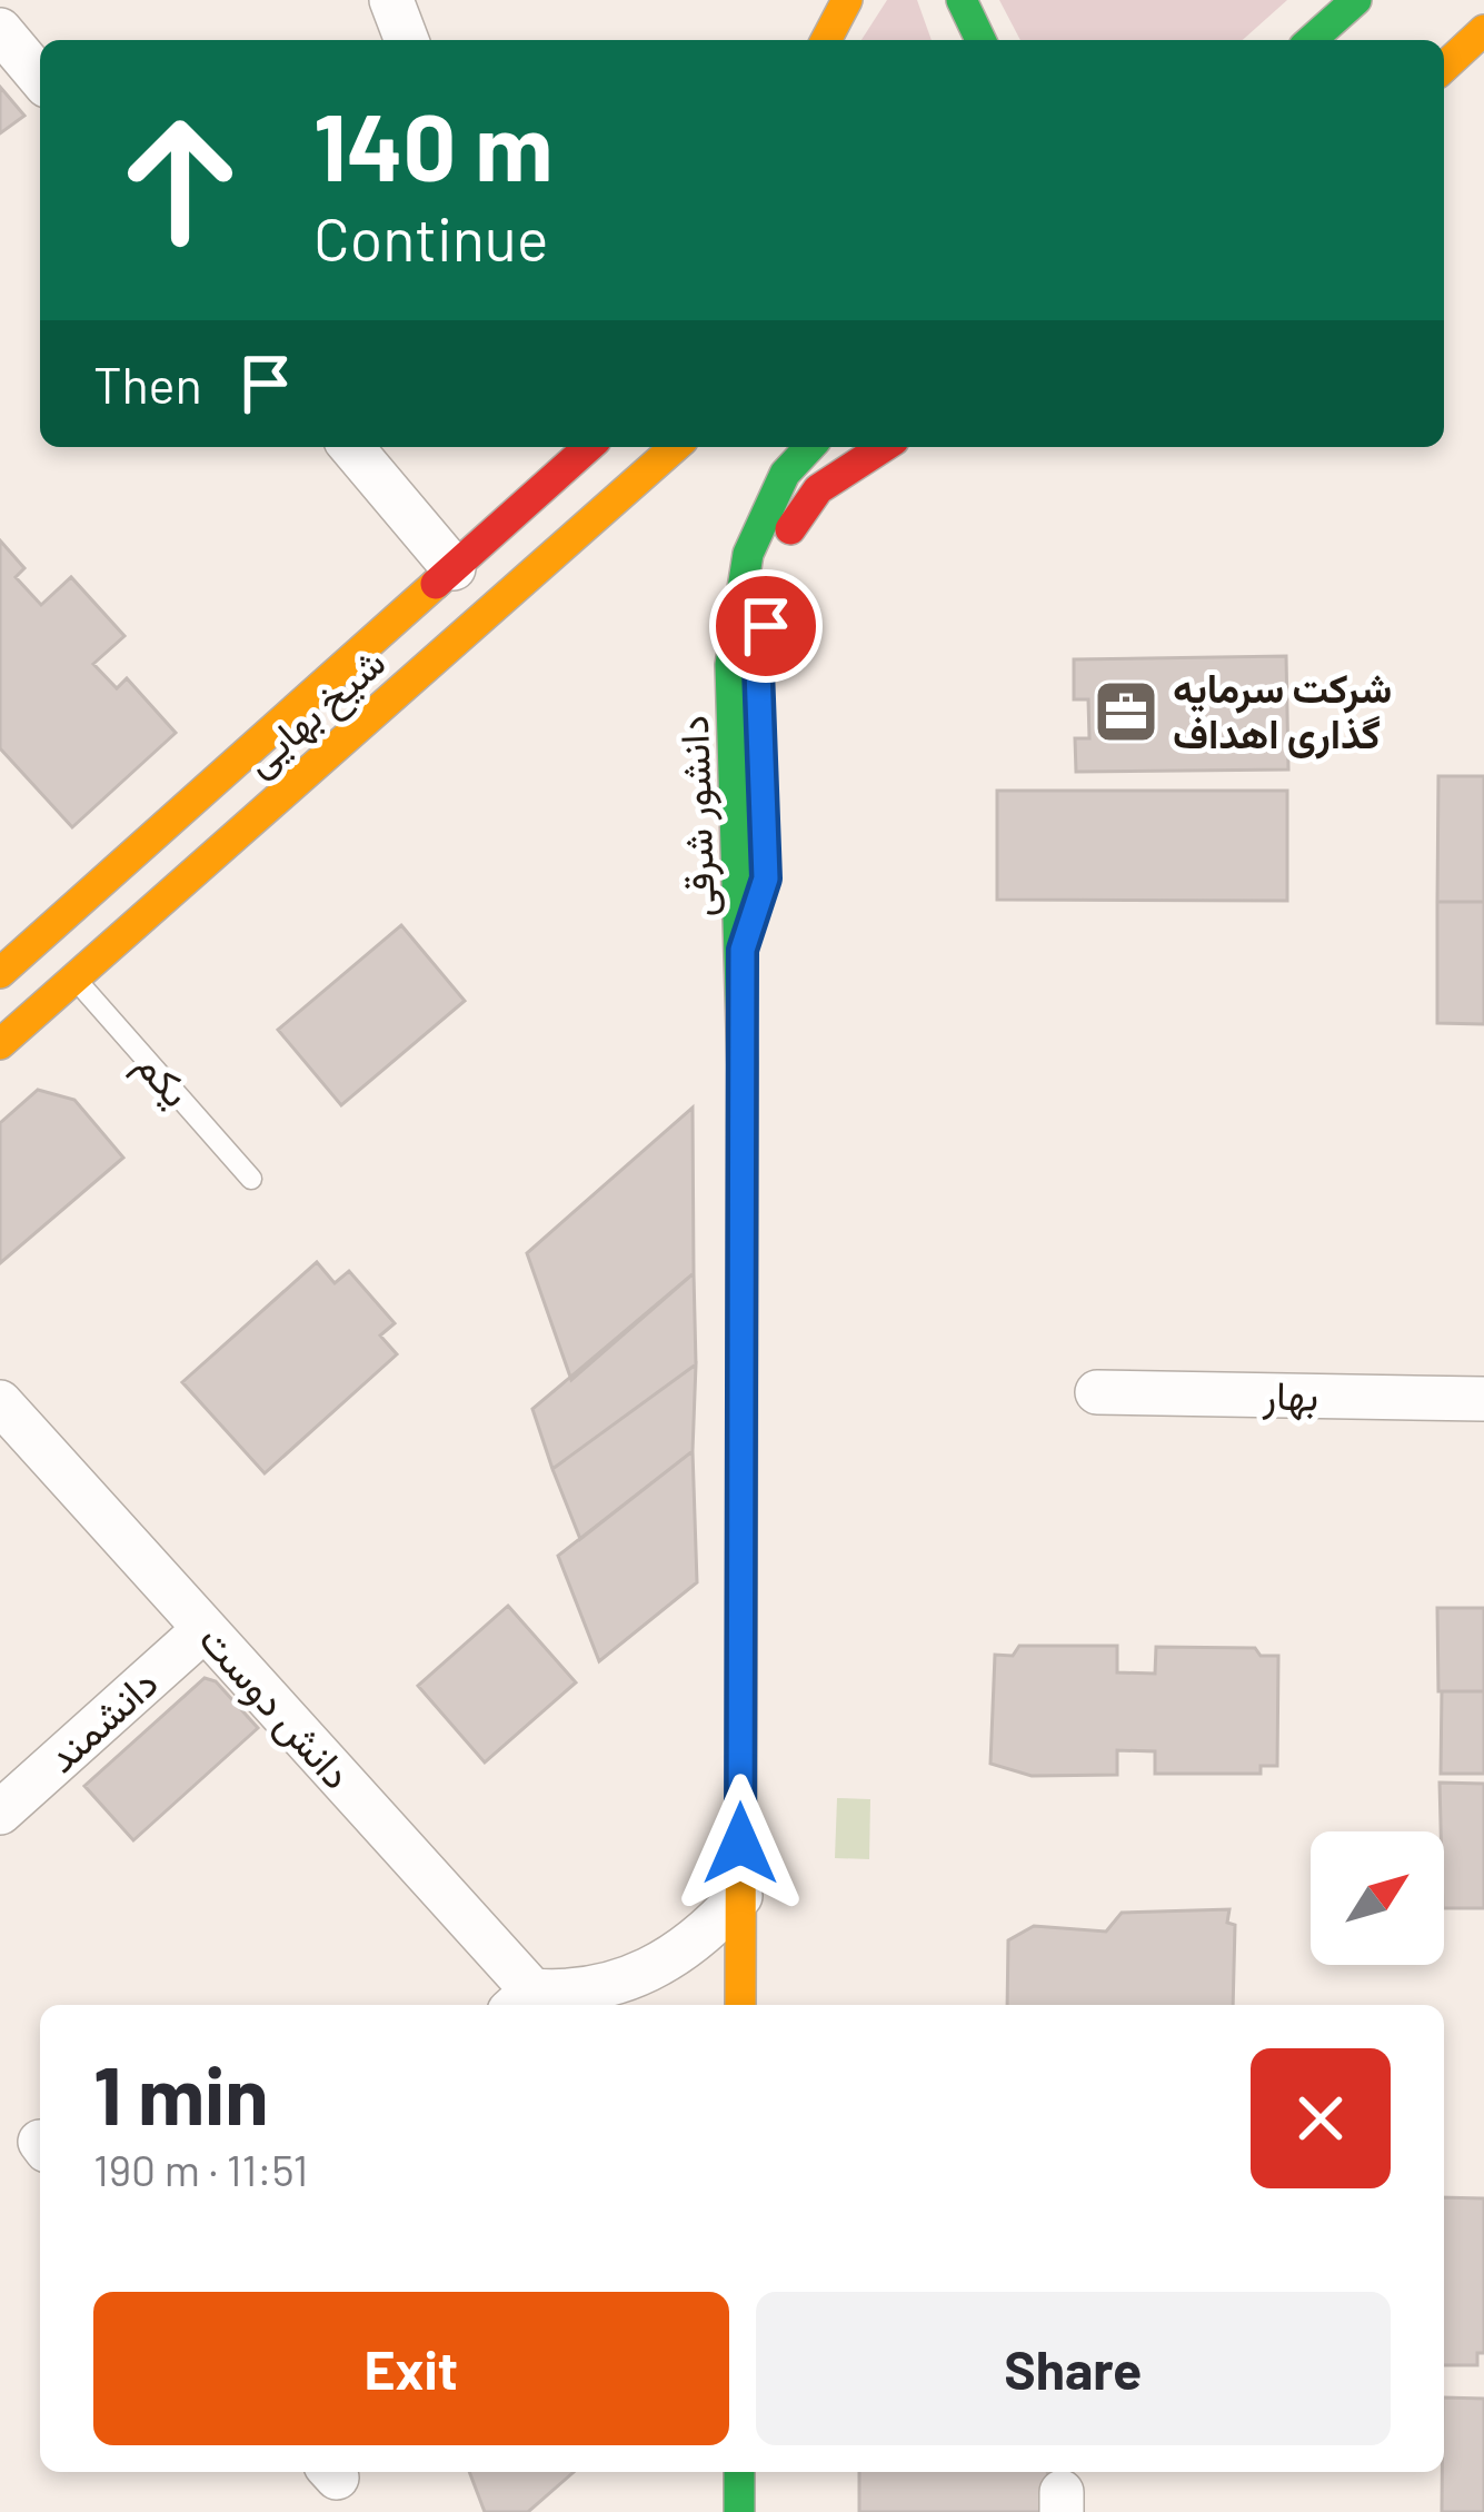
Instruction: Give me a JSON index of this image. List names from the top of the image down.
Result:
{
  "streets": {
    "main road": ["شیخ بهایی", "دانشور شرقی"],
    "street": ["بهار", "دانش دوست", "دانشمند"],
    "lane": ["یکم"]
  },
  "crossings": [
    ["شیخ بهایی", "یکم"],
    ["دانش دوست", "دانشمند"]
  ],
  "places": {
    "office": ["شرکت سرمایه گذاری اهداف"]
  },
  "north": "top right",
  "page": {
    "turn": ["140 m", "Continue"],
    "then": "Then",
    "heading": ["1 min", "190 m · 11:51"],
    "buttons": ["Exit", "Share"]
  }
}
